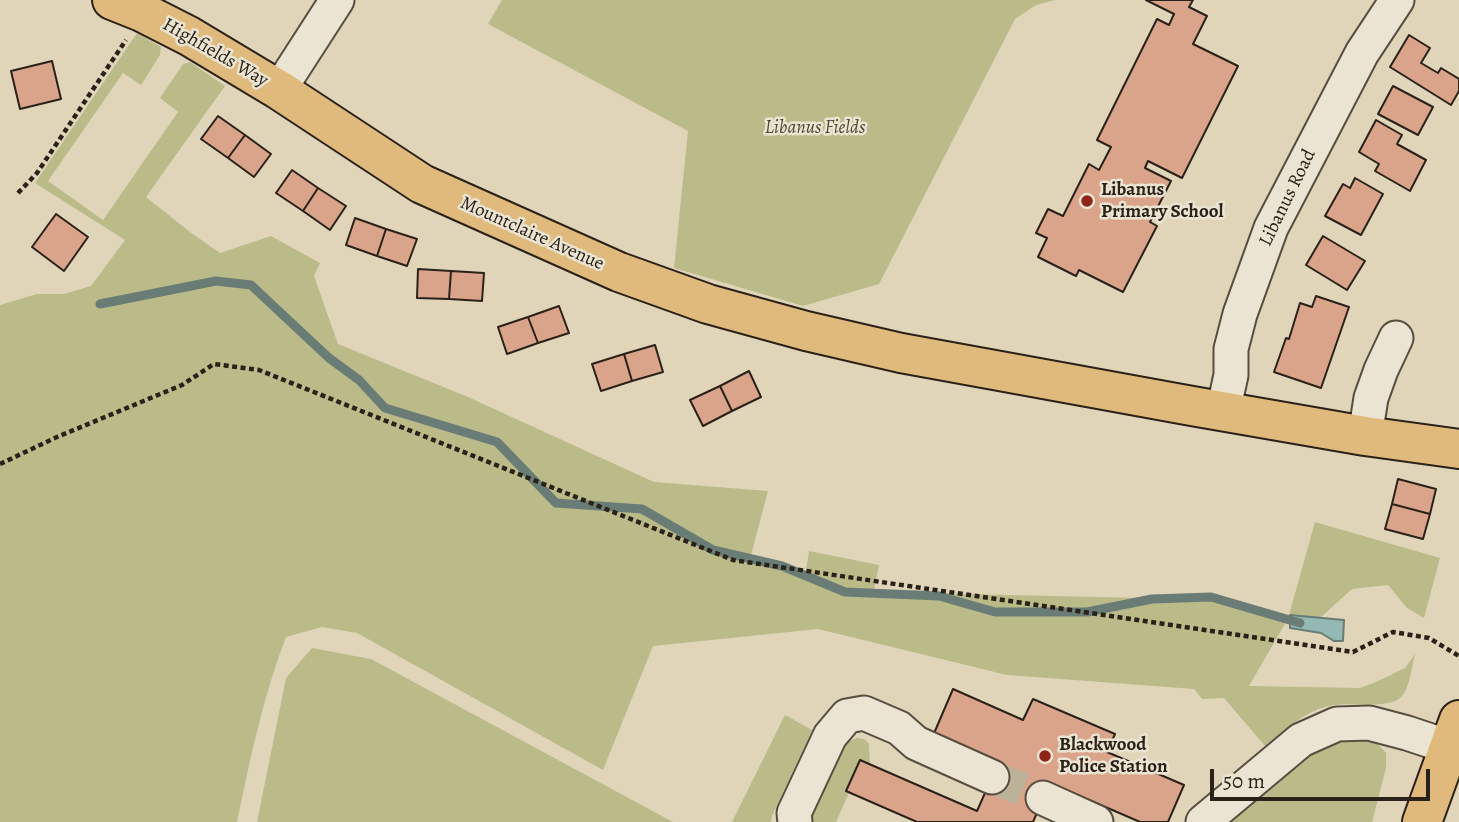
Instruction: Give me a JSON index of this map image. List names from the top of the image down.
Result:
{
  "streets": {
    "main road": ["Highfields Way", "Mountclaire Avenue"],
    "street": ["Libanus Road"]
  },
  "crossings": [
    ["Highfields Way", "Mountclaire Avenue"],
    ["Libanus Road", "Mountclaire Avenue"]
  ],
  "parks": ["Libanus Fields"],
  "places": ["Libanus Primary School", "Blackwood Police Station"],
  "scale_bar": "50 m"
}
